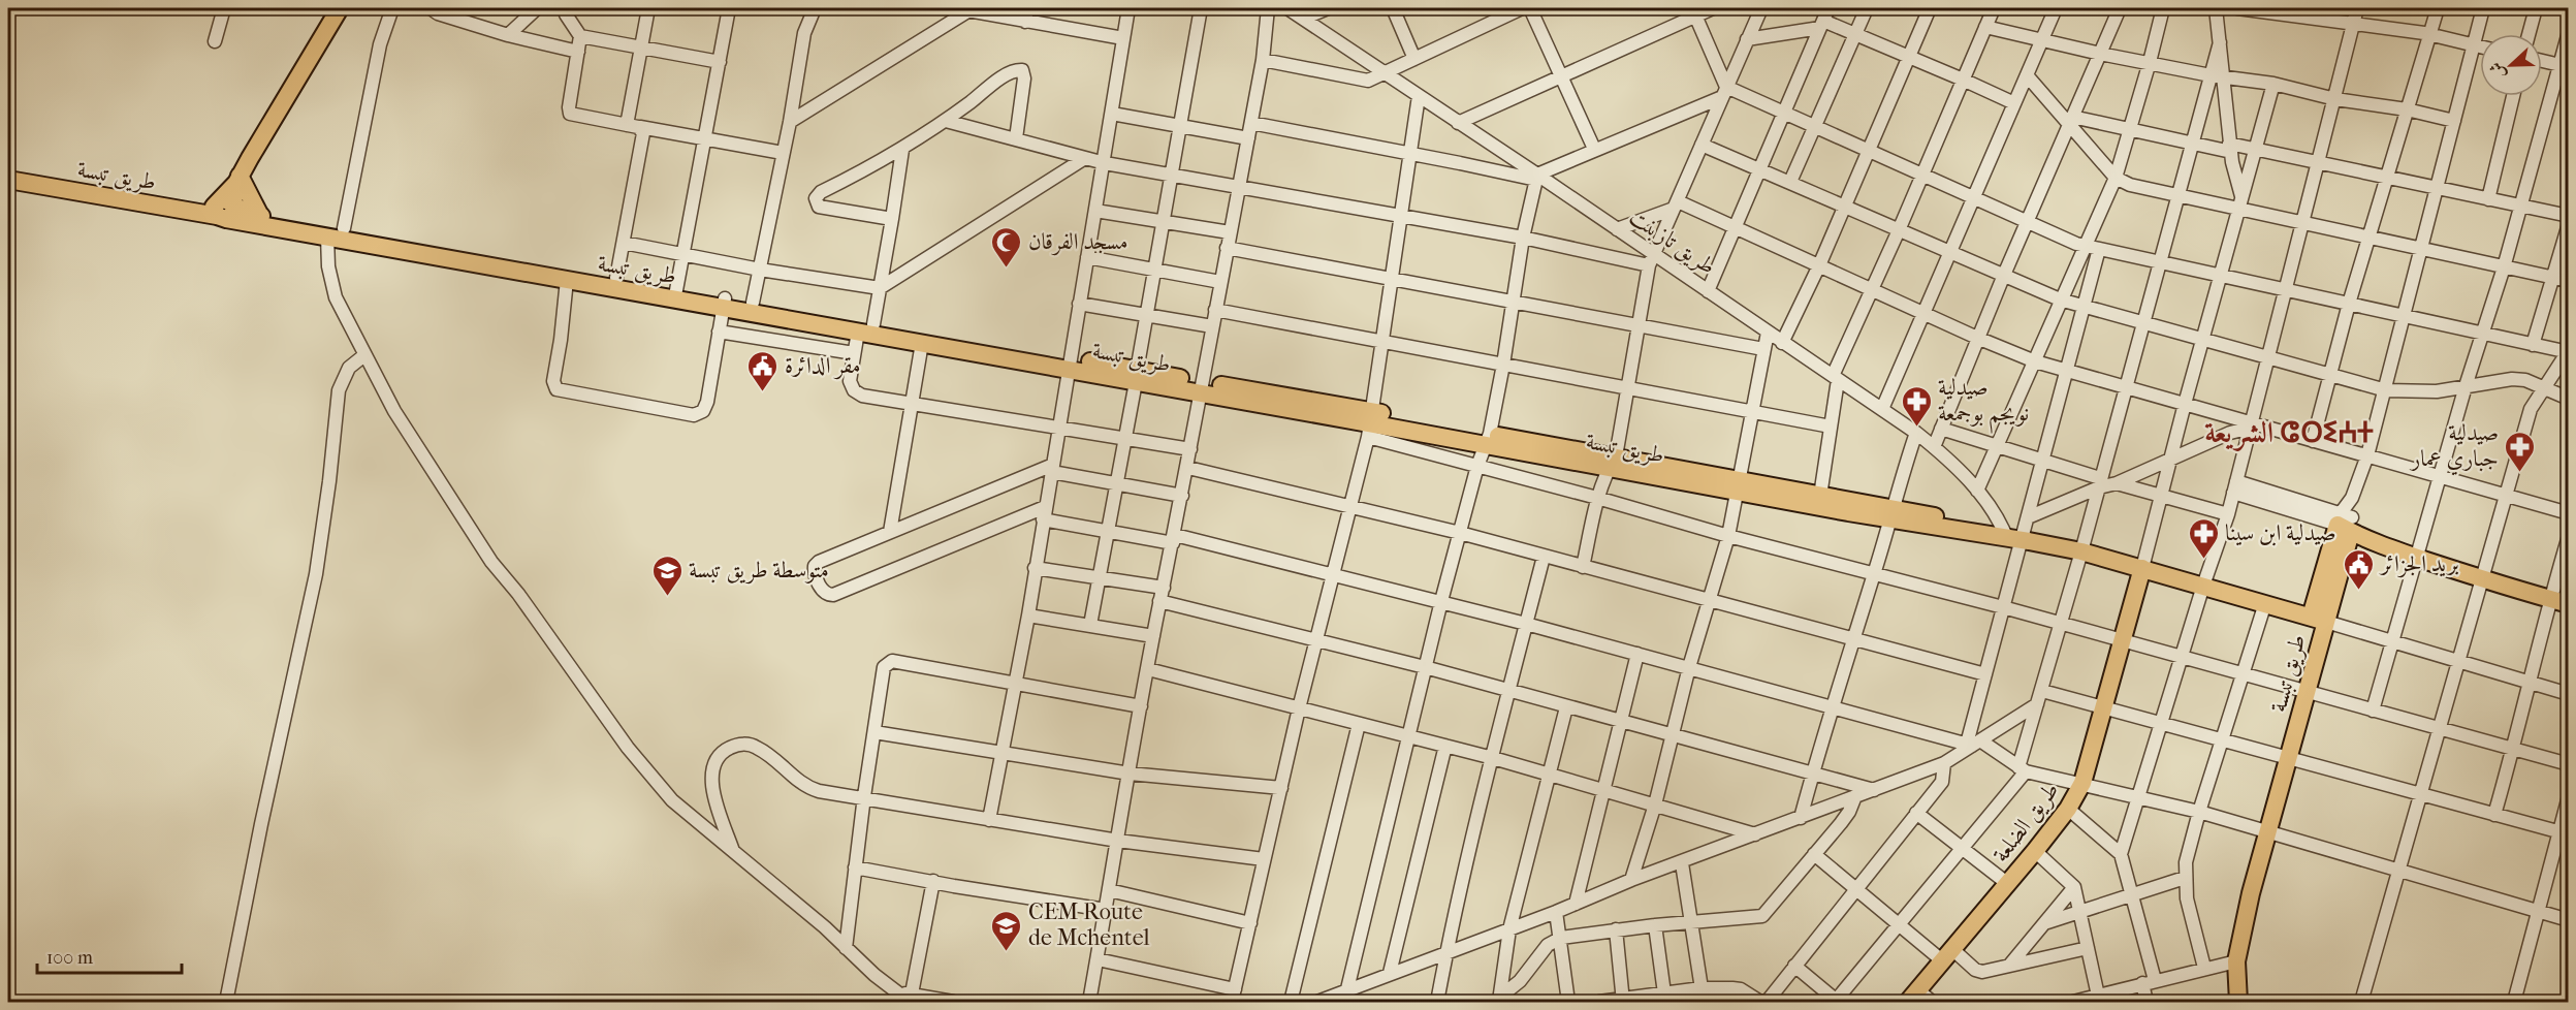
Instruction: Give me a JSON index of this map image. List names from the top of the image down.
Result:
{
  "streets": {
    "main road": ["طريق تبسة", "طريق الضلعة"],
    "street": ["طريق تازبنت"]
  },
  "crossings": [
    ["طريق تبسة", "طريق تازبنت"],
    ["طريق تبسة", "طريق الضلعة"]
  ],
  "districts": ["الشريعة ⵛⵔⵉⵄⵜ"],
  "places": {
    "mosque": ["مسجد الفرقان"],
    "public building": ["مقر الدائرة", "بريد الجزائر"],
    "pharmacy": ["صيدلية نويجم بوجمعة", "صيدلية جباري عمار", "صيدلية ابن سينا"],
    "school or university": ["متوسطة طريق تبسة", "CEM Route de Mchentel"]
  },
  "scale_bar": "100 m",
  "north": "left"
}
